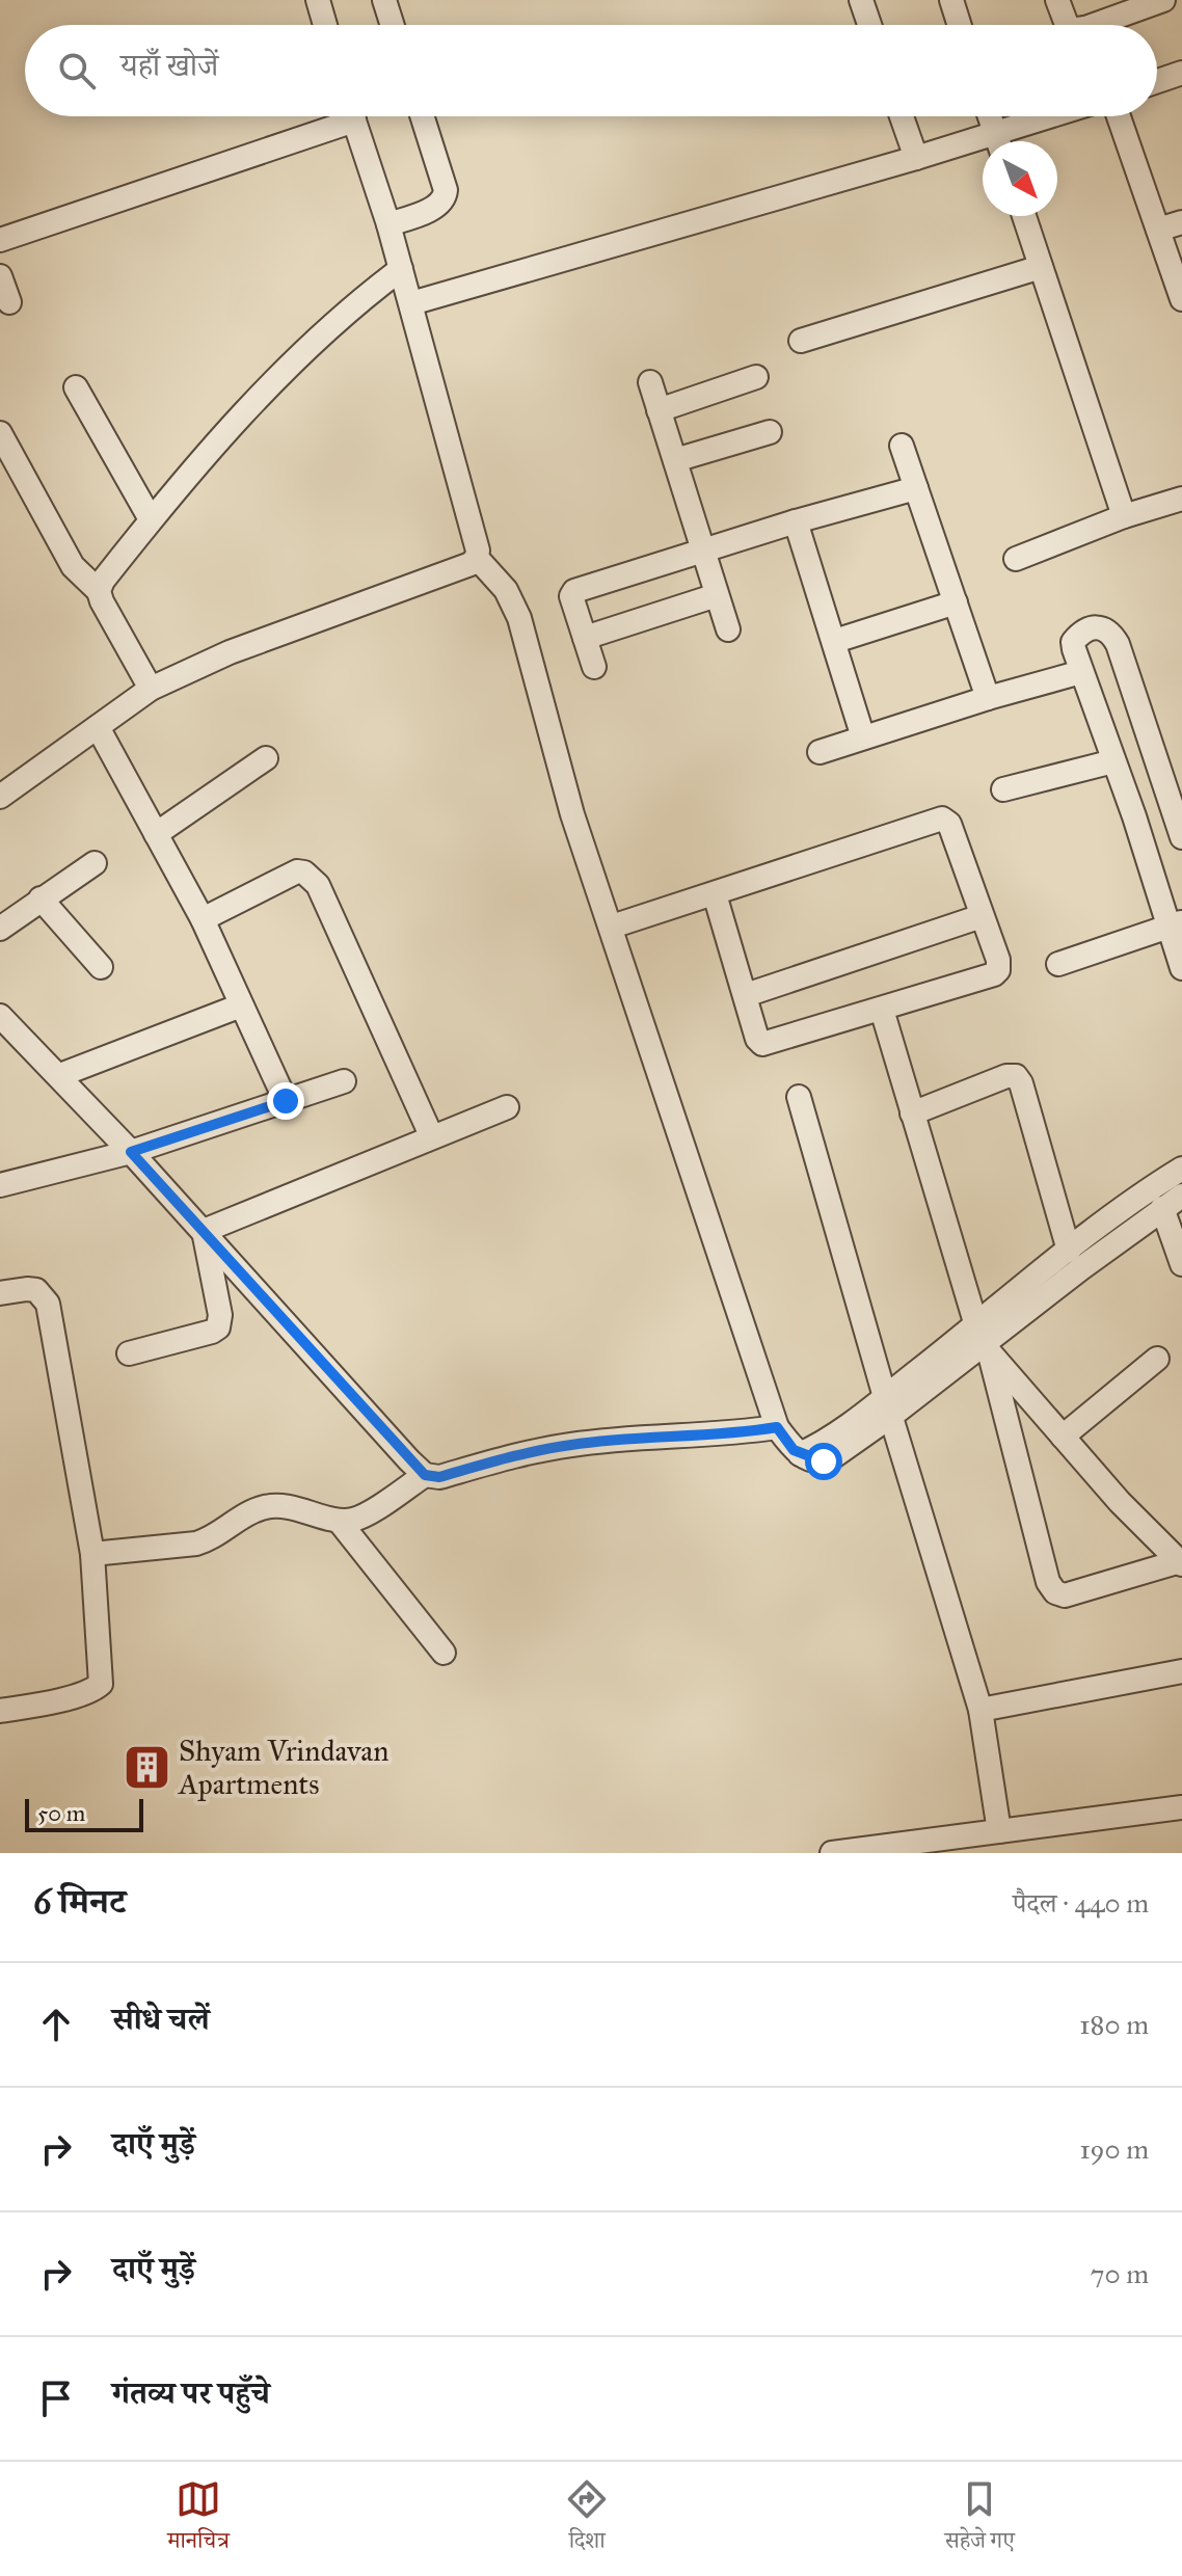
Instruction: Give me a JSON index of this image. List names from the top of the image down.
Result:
{
  "places": {
    "building": ["Shyam Vrindavan Apartments"]
  },
  "scale_bar": "50 m",
  "north": "bottom right",
  "page": {
    "search": "यहाँ खोजें",
    "scale": "50 m",
    "heading": ["6 मिनट", "पैदल · 440 m"],
    "list": [
      ["सीधे चलें", "180 m"],
      ["दाएँ मुड़ें", "190 m"],
      ["दाएँ मुड़ें", "70 m"],
      "गंतव्य पर पहुँचे"
    ],
    "nav": ["मानचित्र", "दिशा", "सहेजे गए"]
  }
}
